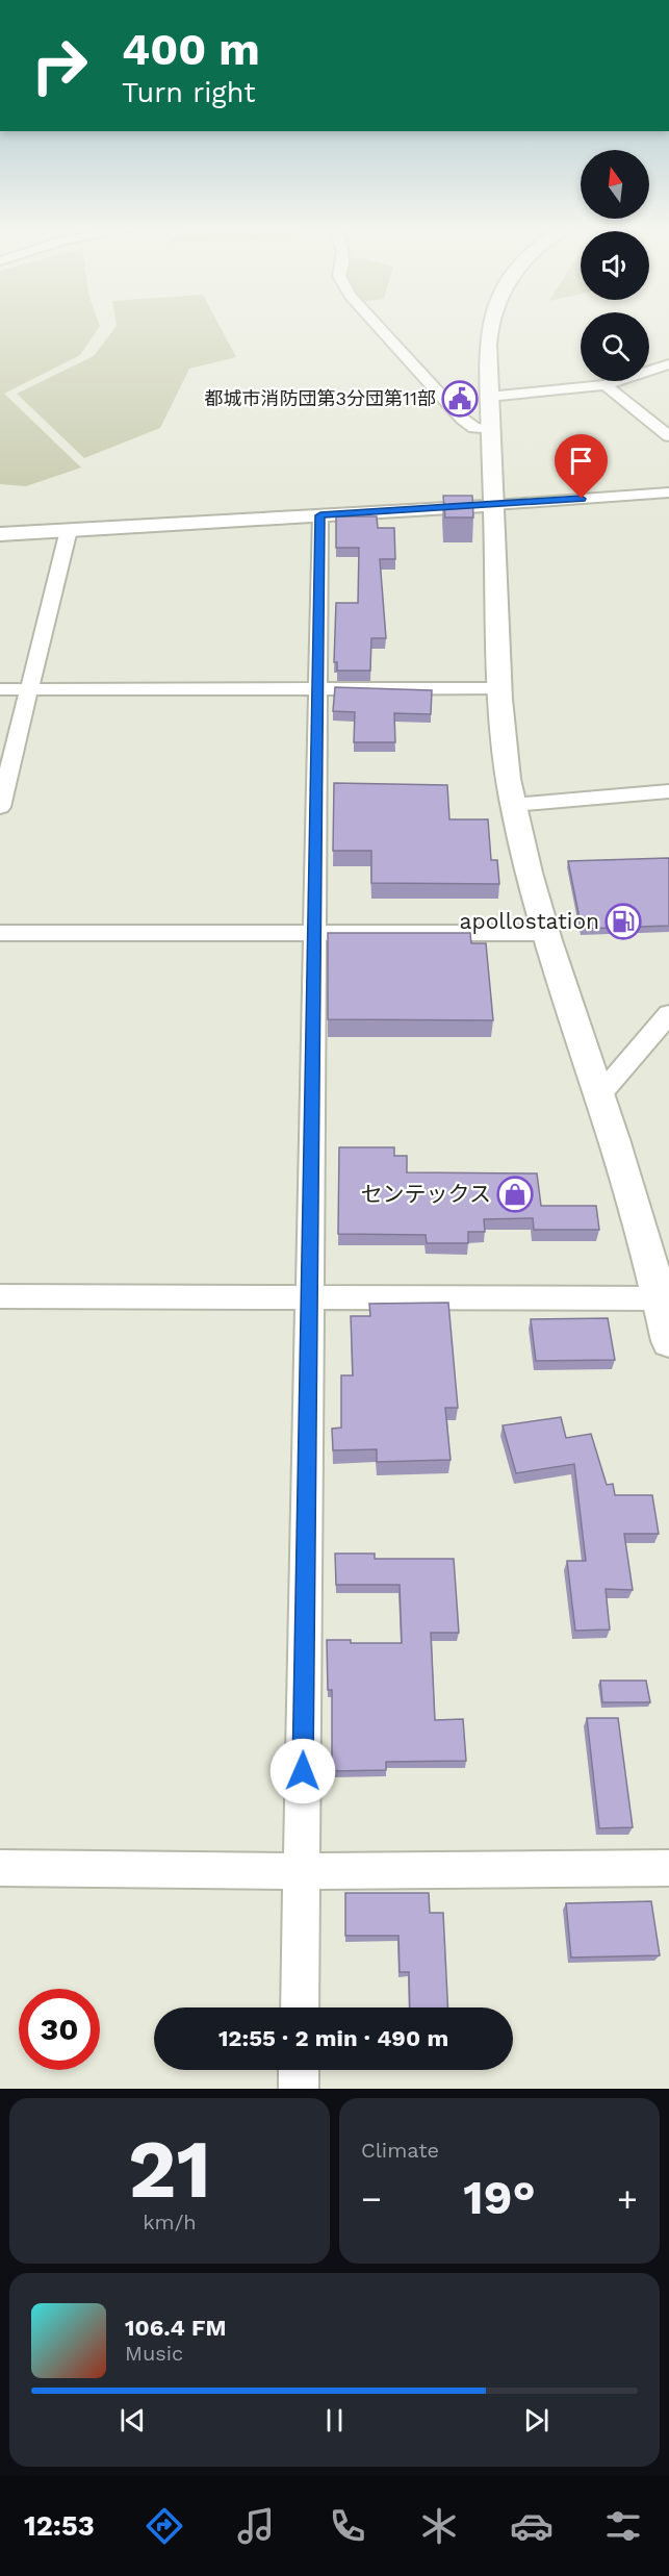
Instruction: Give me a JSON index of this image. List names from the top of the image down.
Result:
{
  "places": {
    "public building": ["都城市消防団第3分団第11部"],
    "fuel station": ["apollostation"],
    "shop": ["センテックス"]
  },
  "north": "top",
  "page": {
    "turn": ["400 m", "Turn right"],
    "limit": "30",
    "trip": "12:55 · 2 min · 490 m",
    "tile": [
      ["21", "km/h"],
      "Climate"
    ],
    "heat": ["−", "19°", "+"],
    "song": ["106.4 FM", "Music"],
    "tabs": "12:53"
  }
}
